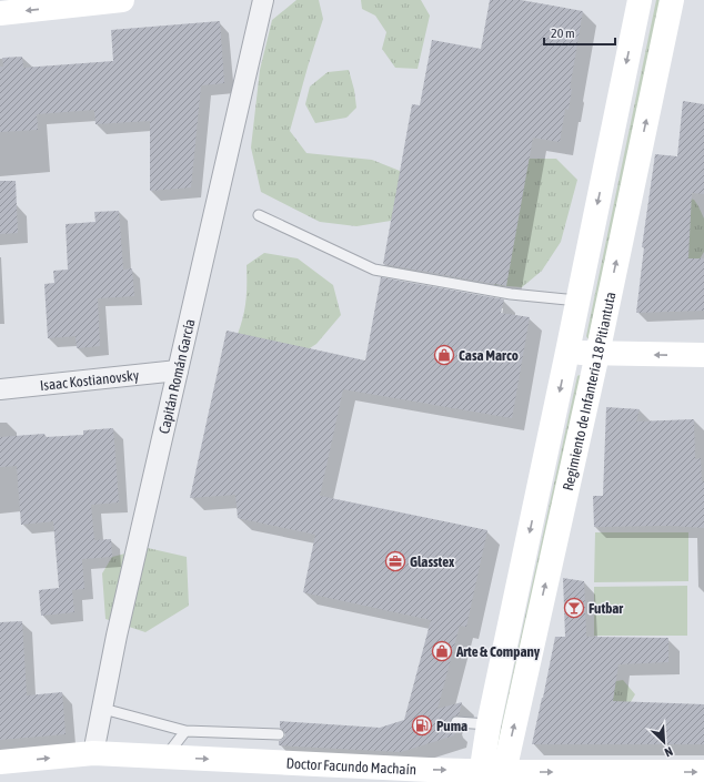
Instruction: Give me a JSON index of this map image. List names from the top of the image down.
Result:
{
  "streets": {
    "main road": ["Regimiento de Infantería 18 Pitiantuta", "Doctor Facundo Machaín"],
    "street": ["Capitán Román García", "Isaac Kostianovsky"]
  },
  "crossings": [
    ["Capitán Román García", "Isaac Kostianovsky"],
    ["Capitán Román García", "Doctor Facundo Machaín"],
    ["Regimiento de Infantería 18 Pitiantuta", "Doctor Facundo Machaín"]
  ],
  "one_way": ["Doctor Facundo Machaín"],
  "places": {
    "shop": ["Casa Marco", "Arte & Company"],
    "office": ["Glasstex"],
    "bar": ["Futbar"],
    "fuel station": ["Puma"]
  },
  "scale_bar": "20 m",
  "north": "bottom right"
}
